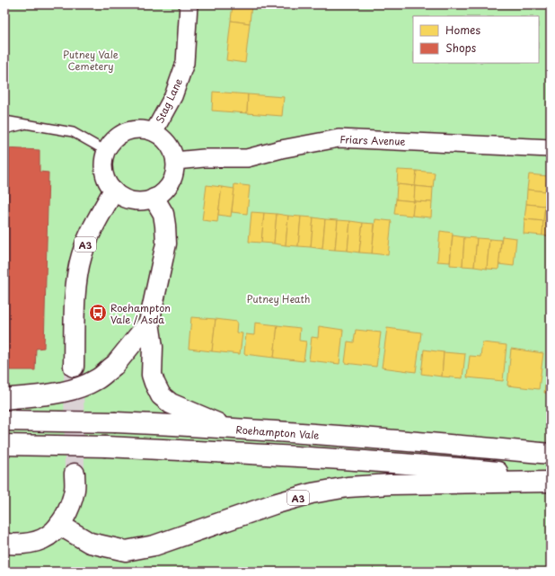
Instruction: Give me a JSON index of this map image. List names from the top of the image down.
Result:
{
  "streets": {
    "highway": ["A3", "Roehampton Vale"],
    "street": ["Stag Lane", "Friars Avenue"]
  },
  "crossings": [
    ["Stag Lane", "Friars Avenue"],
    ["Stag Lane", "A3"],
    ["Friars Avenue", "A3"]
  ],
  "parks": ["Putney Vale Cemetery", "Putney Heath"],
  "places": {
    "bus stop": ["Roehampton Vale / Asda"]
  },
  "legend": ["Homes", "Shops"]
}
